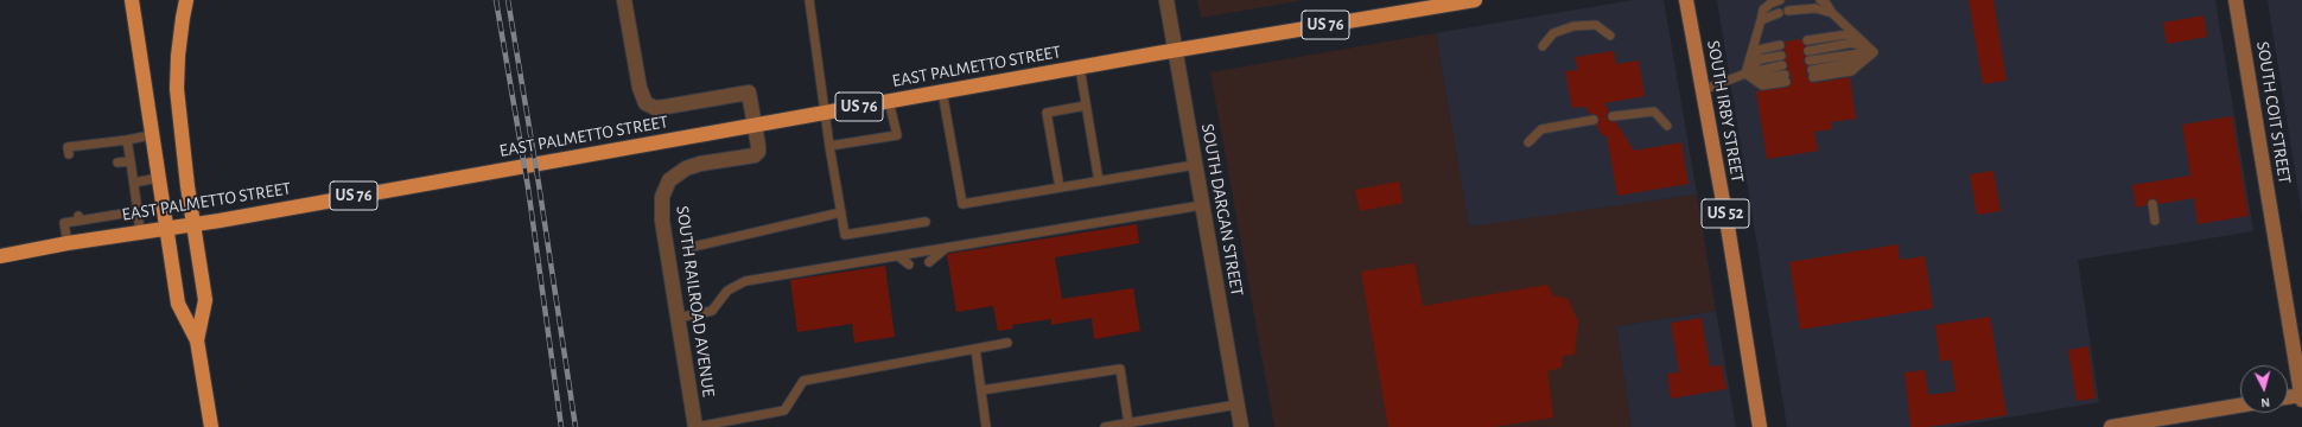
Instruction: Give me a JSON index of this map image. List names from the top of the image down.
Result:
{
  "streets": {
    "highway": ["US 76", "EAST PALMETTO STREET"],
    "main road": ["SOUTH IRBY STREET", "US 52"],
    "street": ["SOUTH COIT STREET", "SOUTH DARGAN STREET", "SOUTH RAILROAD AVENUE"]
  },
  "crossings": [
    ["US 76", "EAST PALMETTO STREET"],
    ["US 76", "SOUTH DARGAN STREET"],
    ["EAST PALMETTO STREET", "SOUTH DARGAN STREET"],
    ["EAST PALMETTO STREET", "SOUTH RAILROAD AVENUE"]
  ],
  "north": "bottom"
}
